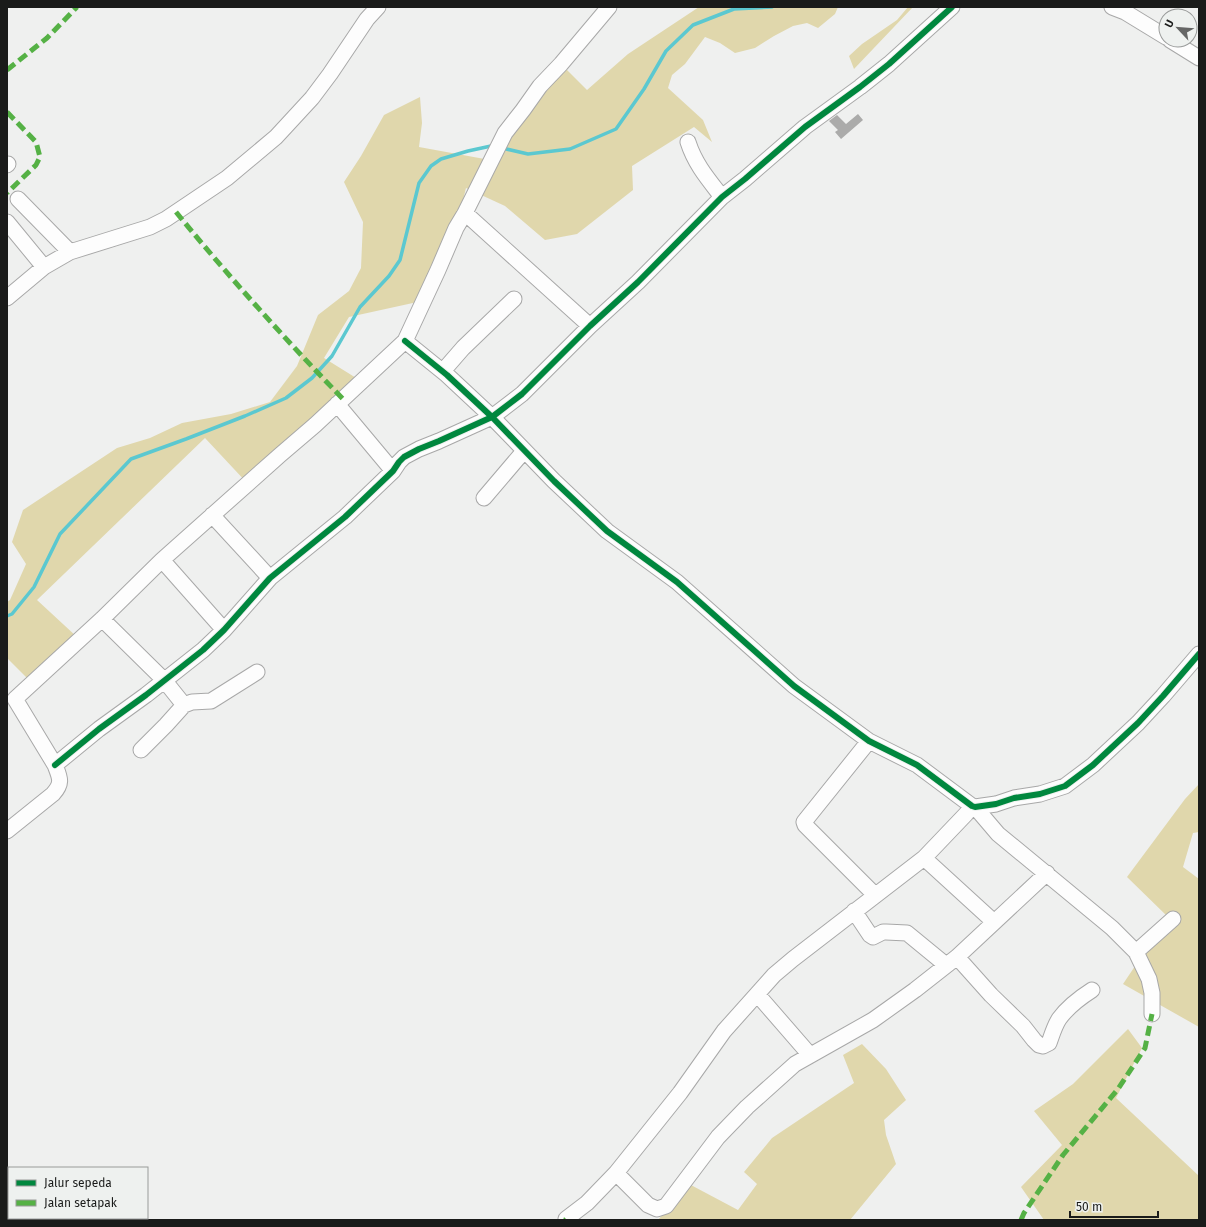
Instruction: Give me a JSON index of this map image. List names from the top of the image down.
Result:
{
  "legend": ["Jalur sepeda", "Jalan setapak"],
  "scale_bar": "50 m",
  "north": "top left"
}
